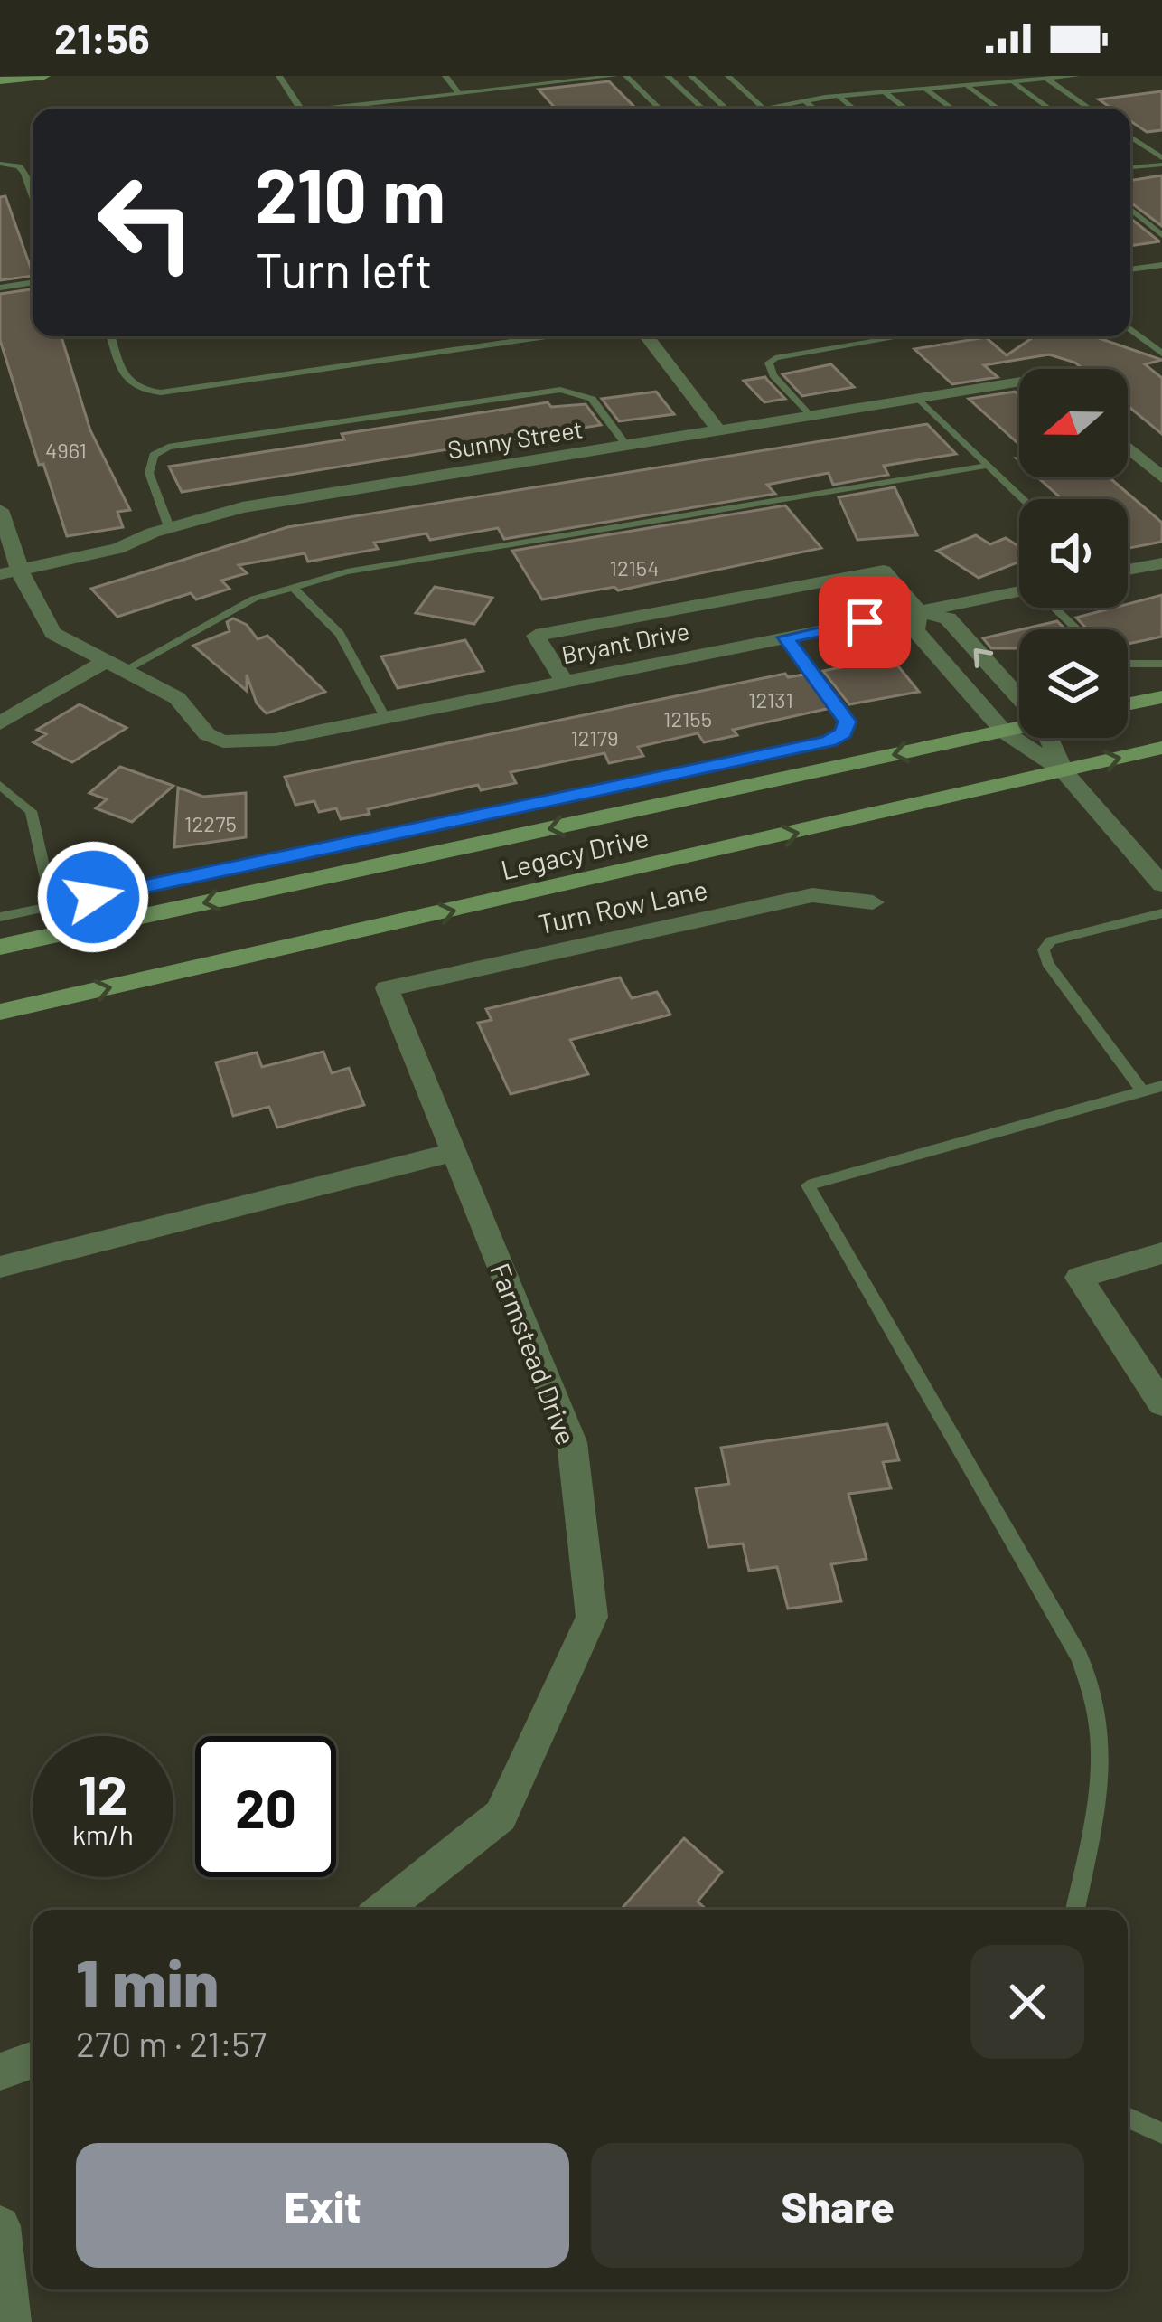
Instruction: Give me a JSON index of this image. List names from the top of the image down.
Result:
{
  "streets": {
    "main road": ["Legacy Drive"],
    "street": [
      "Sunny Street",
      "Bryant Drive",
      "Turn Row Lane",
      "Farmstead Drive"
    ]
  },
  "crossings": [
    ["Turn Row Lane", "Farmstead Drive"]
  ],
  "house_numbers": [
    "4961",
    "12154",
    "12131",
    "12155",
    "12179",
    "12275"
  ],
  "north": "left",
  "page": {
    "status": "21:56",
    "turn": ["210 m", "Turn left"],
    "speed": "12 km/h",
    "limit": "20",
    "heading": ["1 min", "270 m · 21:57"],
    "buttons": ["Exit", "Share"]
  }
}
